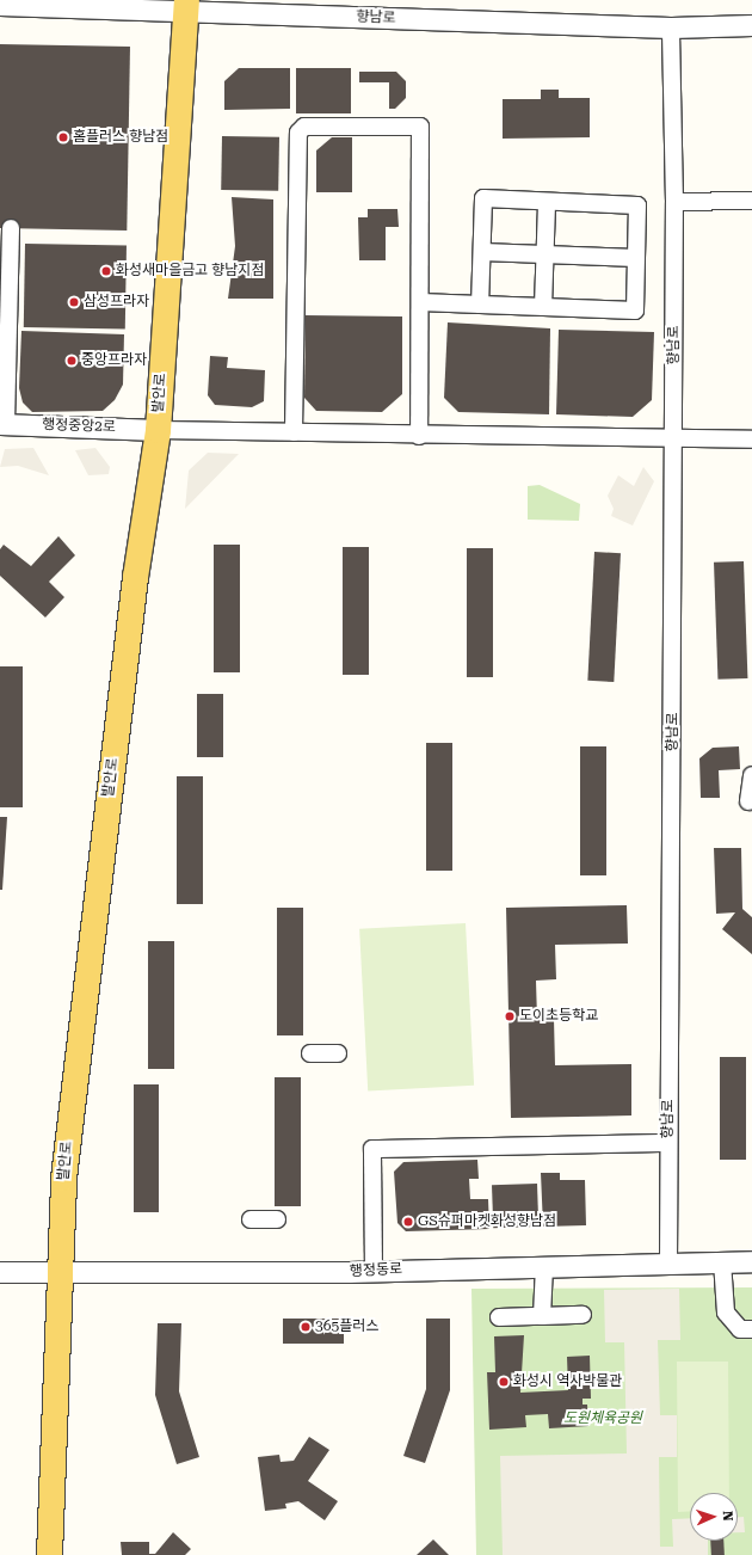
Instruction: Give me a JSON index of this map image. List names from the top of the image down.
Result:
{
  "streets": {
    "main road": ["발안로"],
    "street": ["향남로", "행정중앙2로", "행정동로"]
  },
  "crossings": [
    ["향남로", "발안로"],
    ["향남로", "행정동로"],
    ["발안로", "행정중앙2로"],
    ["발안로", "행정동로"]
  ],
  "parks": ["도원체육공원"],
  "places": [
    "홈플러스 향남점",
    "화성새마을금고 향남지점",
    "삼성프라자",
    "중앙프라자",
    "도이초등학교",
    "GS슈퍼마켓화성향남점",
    "365플러스",
    "화성시 역사박물관"
  ],
  "north": "right"
}
